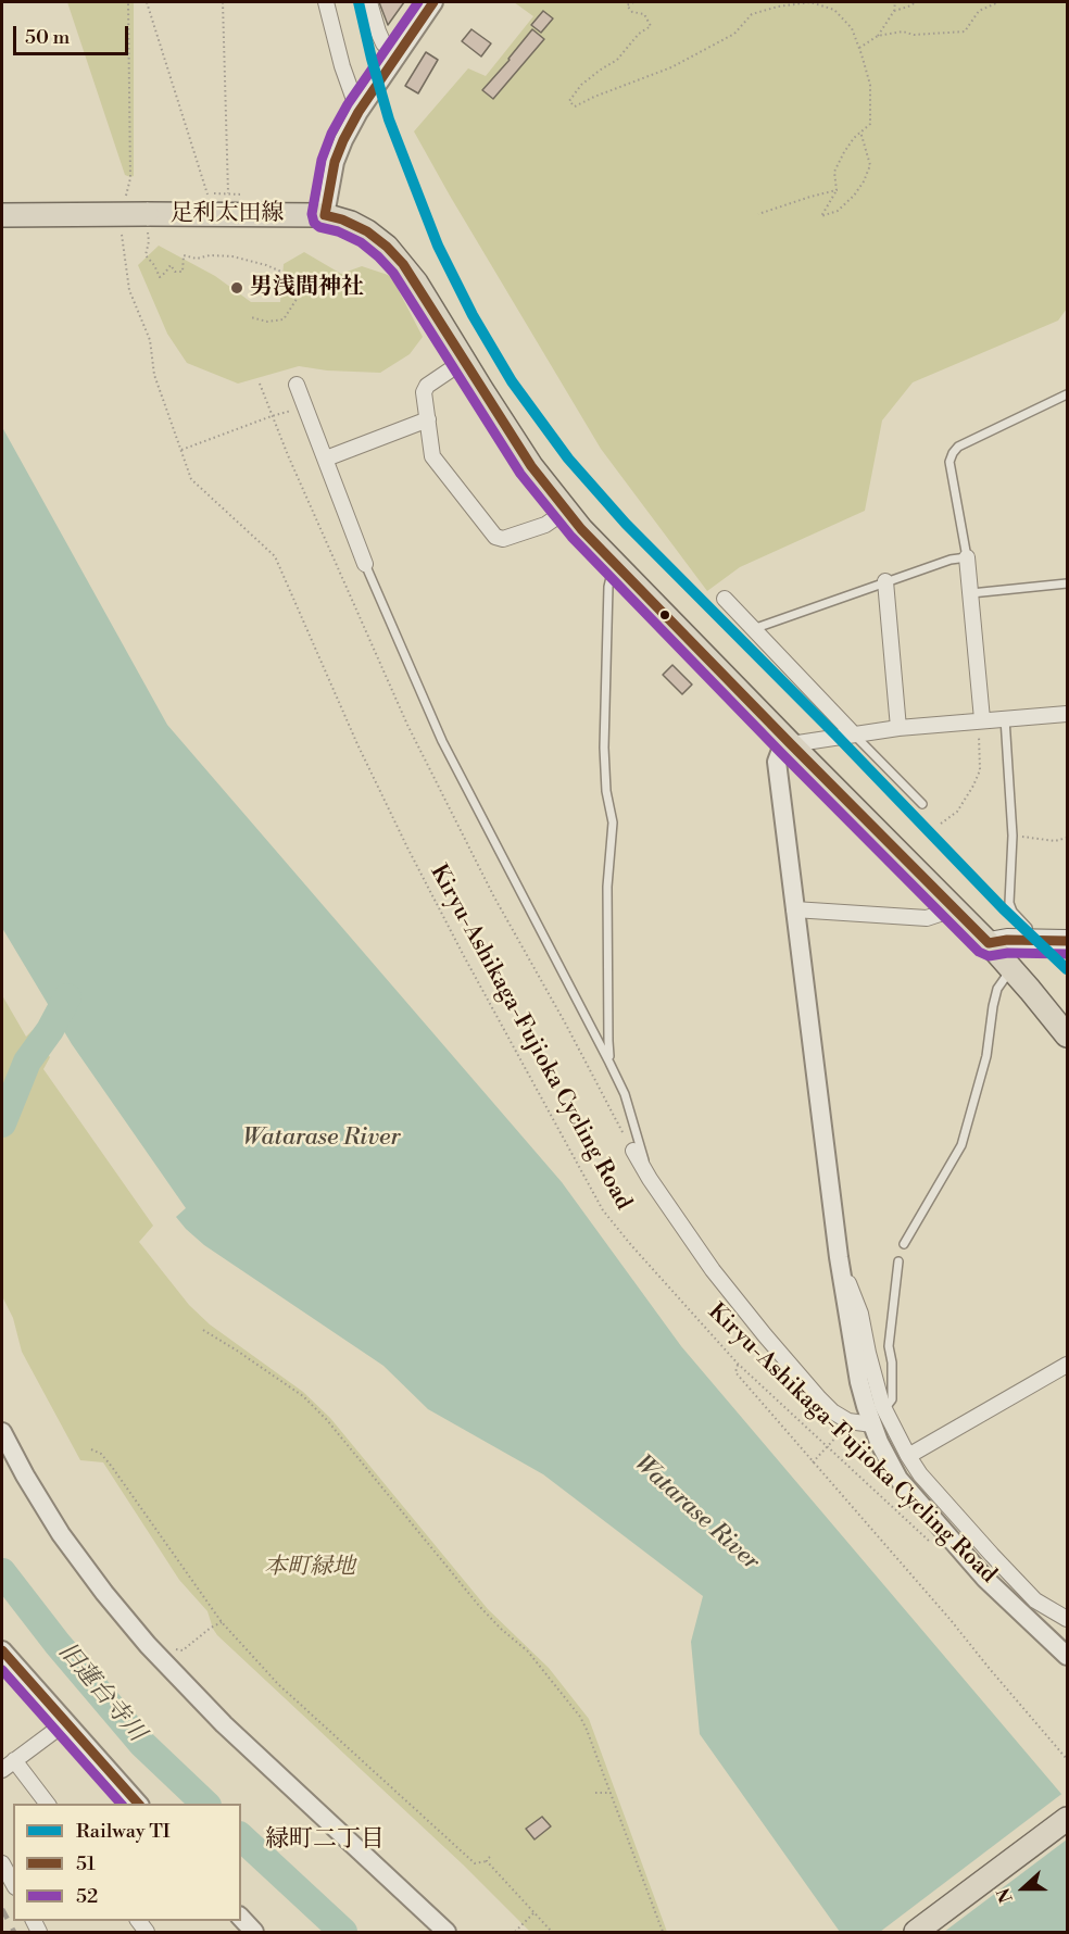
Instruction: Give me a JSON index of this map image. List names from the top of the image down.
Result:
{
  "streets": {
    "main road": ["足利太田線"],
    "path": ["Kiryu-Ashikaga-Fujioka Cycling Road"]
  },
  "districts": ["緑町二丁目"],
  "water": ["Watarase River", "旧蓮台寺川"],
  "parks": ["本町緑地"],
  "places": ["男浅間神社"],
  "lines": ["rail line TI", "transit line 51", "transit line 52"],
  "legend": ["Railway TI", "51", "52"],
  "scale_bar": "50 m",
  "north": "left"
}
